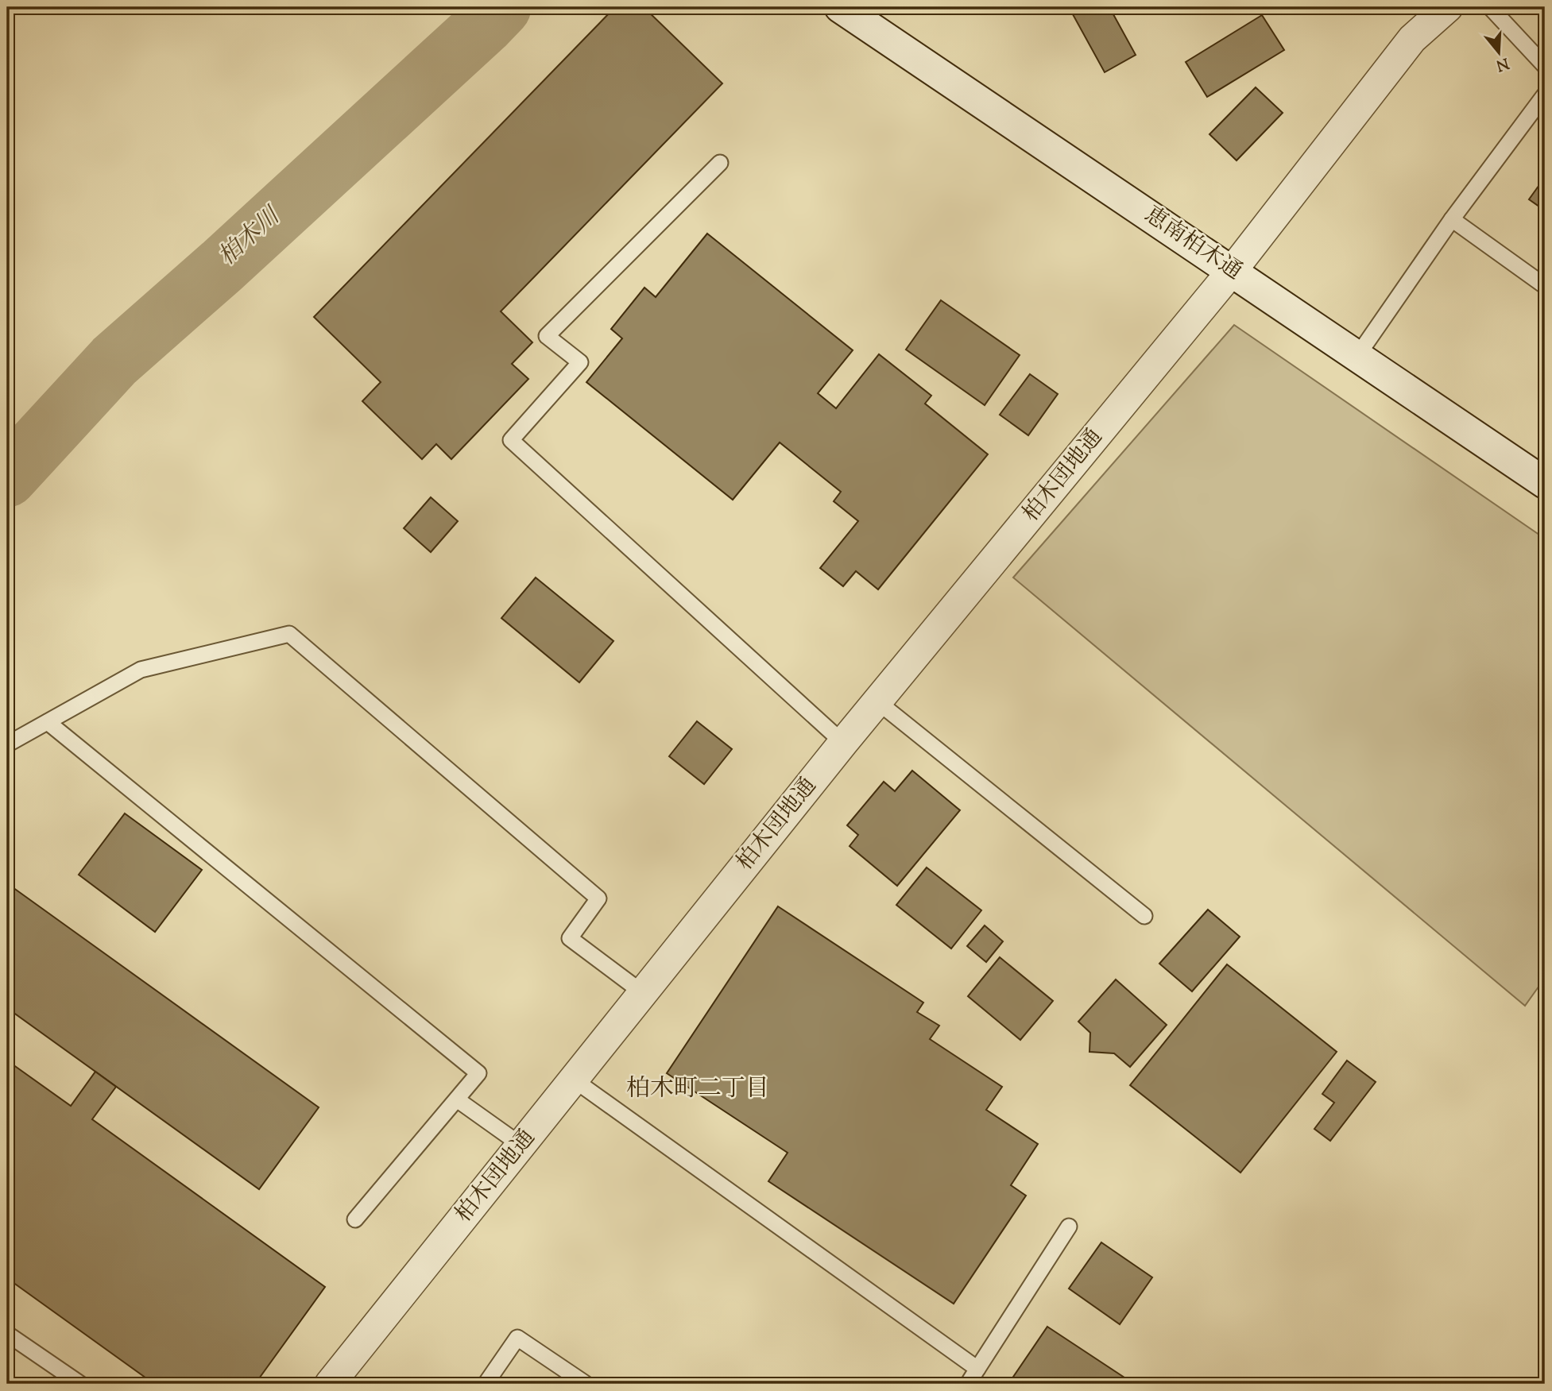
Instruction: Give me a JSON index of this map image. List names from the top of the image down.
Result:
{
  "streets": {
    "street": ["恵南柏木通", "柏木団地通"]
  },
  "crossings": [
    ["恵南柏木通", "柏木団地通"]
  ],
  "districts": ["柏木町二丁目"],
  "water": ["柏木川"],
  "north": "bottom"
}
